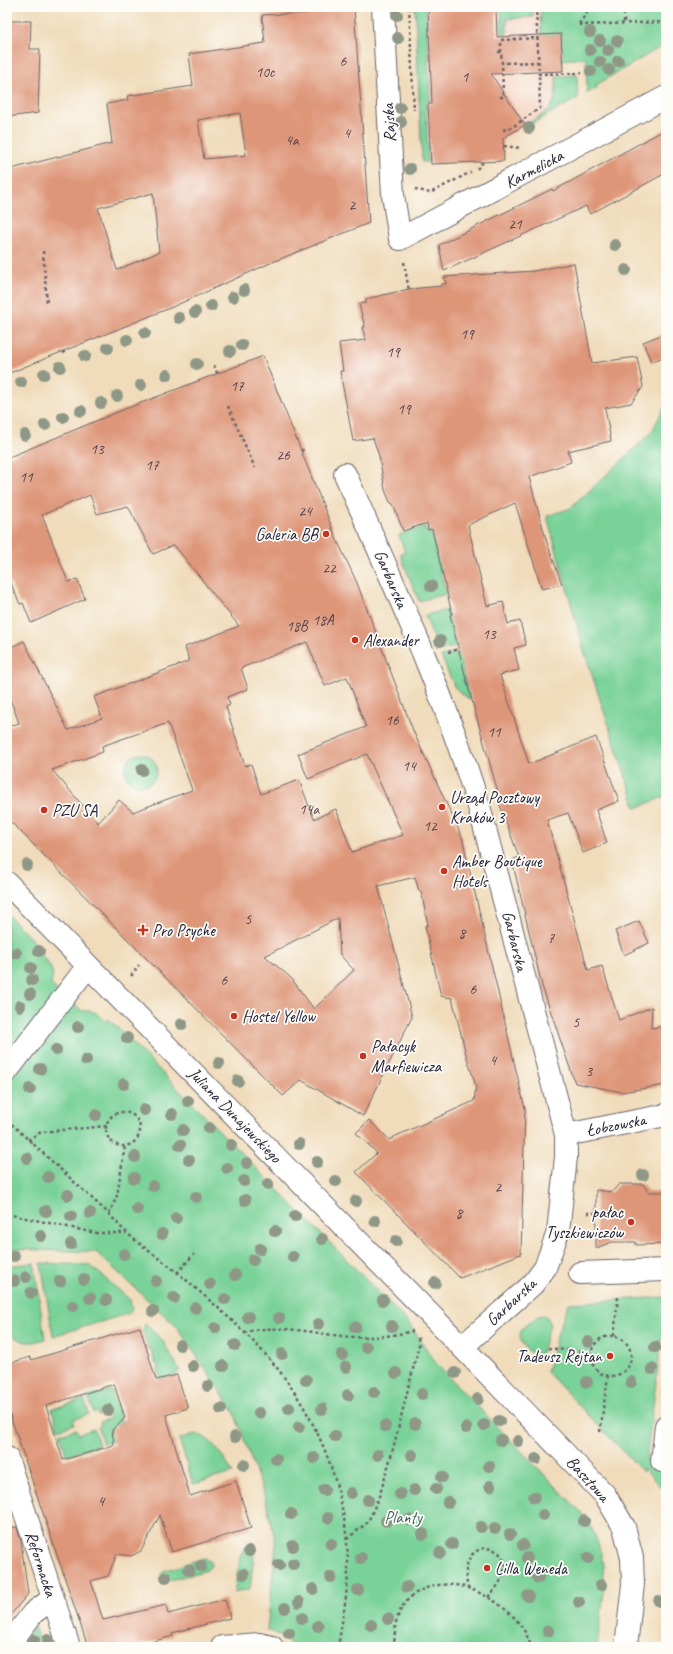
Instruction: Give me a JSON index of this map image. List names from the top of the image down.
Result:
{
  "streets": {
    "street": [
      "Rajska",
      "Karmelicka",
      "Garbarska",
      "Juliana Dunajewskiego",
      "Łobzowska",
      "Basztowa",
      "Reformacka"
    ]
  },
  "crossings": [
    ["Rajska", "Karmelicka"],
    ["Garbarska", "Juliana Dunajewskiego"],
    ["Garbarska", "Łobzowska"],
    ["Garbarska", "Basztowa"],
    ["Juliana Dunajewskiego", "Basztowa"]
  ],
  "parks": ["Planty"],
  "places": {
    "other": [
      "Galeria BB",
      "Alexander",
      "Urząd Pocztowy Kraków 3",
      "PZU SA",
      "Amber Boutique Hotels",
      "Hostel Yellow",
      "Pałacyk Marfiewicza",
      "pałac Tyszkiewiczów",
      "Tadeusz Rejtan",
      "Lilla Weneda"
    ],
    "health": ["Pro Psyche"]
  },
  "house_numbers": [
    "6",
    "10c",
    "1",
    "4",
    "4a",
    "2",
    "21",
    "19",
    "19",
    "17",
    "19",
    "13",
    "26",
    "17",
    "11",
    "24",
    "22",
    "18A",
    "18B",
    "13",
    "16",
    "11",
    "14",
    "14a",
    "12",
    "5",
    "8",
    "7",
    "6",
    "6",
    "5",
    "4",
    "3",
    "2",
    "8",
    "4"
  ]
}
